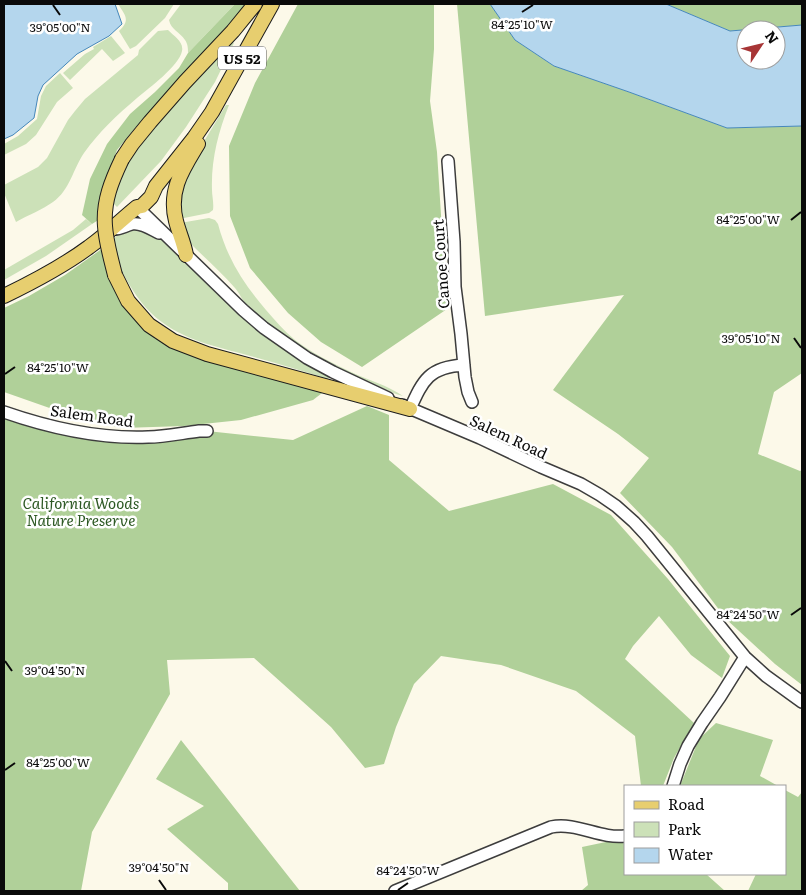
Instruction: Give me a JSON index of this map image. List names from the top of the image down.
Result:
{
  "streets": {
    "main road": ["US 52"],
    "street": ["Canoe Court", "Salem Road"]
  },
  "crossings": [
    ["US 52", "Salem Road"]
  ],
  "parks": ["California Woods Nature Preserve"],
  "legend": ["Road", "Park", "Water"],
  "north": "top right",
  "coordinates": [
    "84°25'10\"W",
    "39°05'00\"N",
    "84°25'00\"W",
    "39°05'10\"N",
    "84°24'50\"W",
    "39°04'50\"N"
  ]
}
